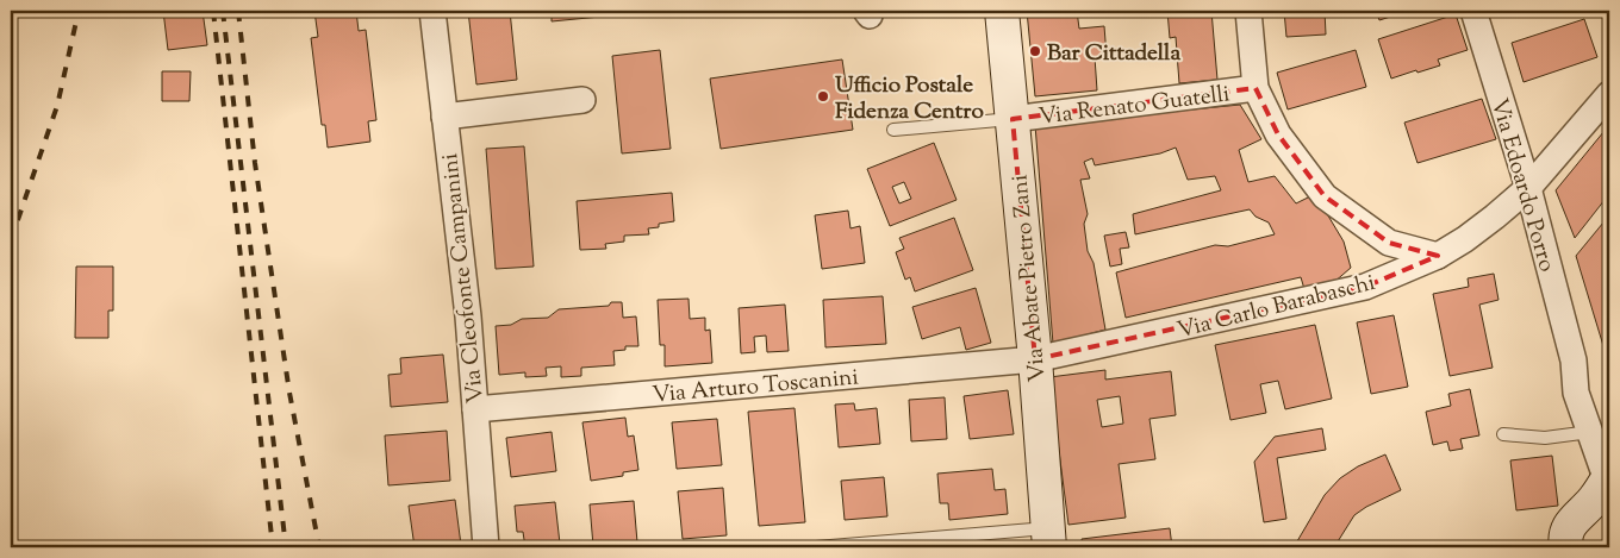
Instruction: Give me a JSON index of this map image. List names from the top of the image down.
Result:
{
  "streets": {
    "street": [
      "Via Renato Guatelli",
      "Via Edoardo Porro",
      "Via Cleofonte Campanini",
      "Via Abate Pietro Zani",
      "Via Carlo Barabaschi",
      "Via Arturo Toscanini"
    ]
  },
  "crossings": [
    ["Via Renato Guatelli", "Via Abate Pietro Zani"],
    ["Via Edoardo Porro", "Via Carlo Barabaschi"],
    ["Via Cleofonte Campanini", "Via Arturo Toscanini"],
    ["Via Abate Pietro Zani", "Via Carlo Barabaschi"],
    ["Via Abate Pietro Zani", "Via Arturo Toscanini"],
    ["Via Carlo Barabaschi", "Via Arturo Toscanini"]
  ],
  "places": ["Bar Cittadella", "Ufficio Postale Fidenza Centro"]
}
